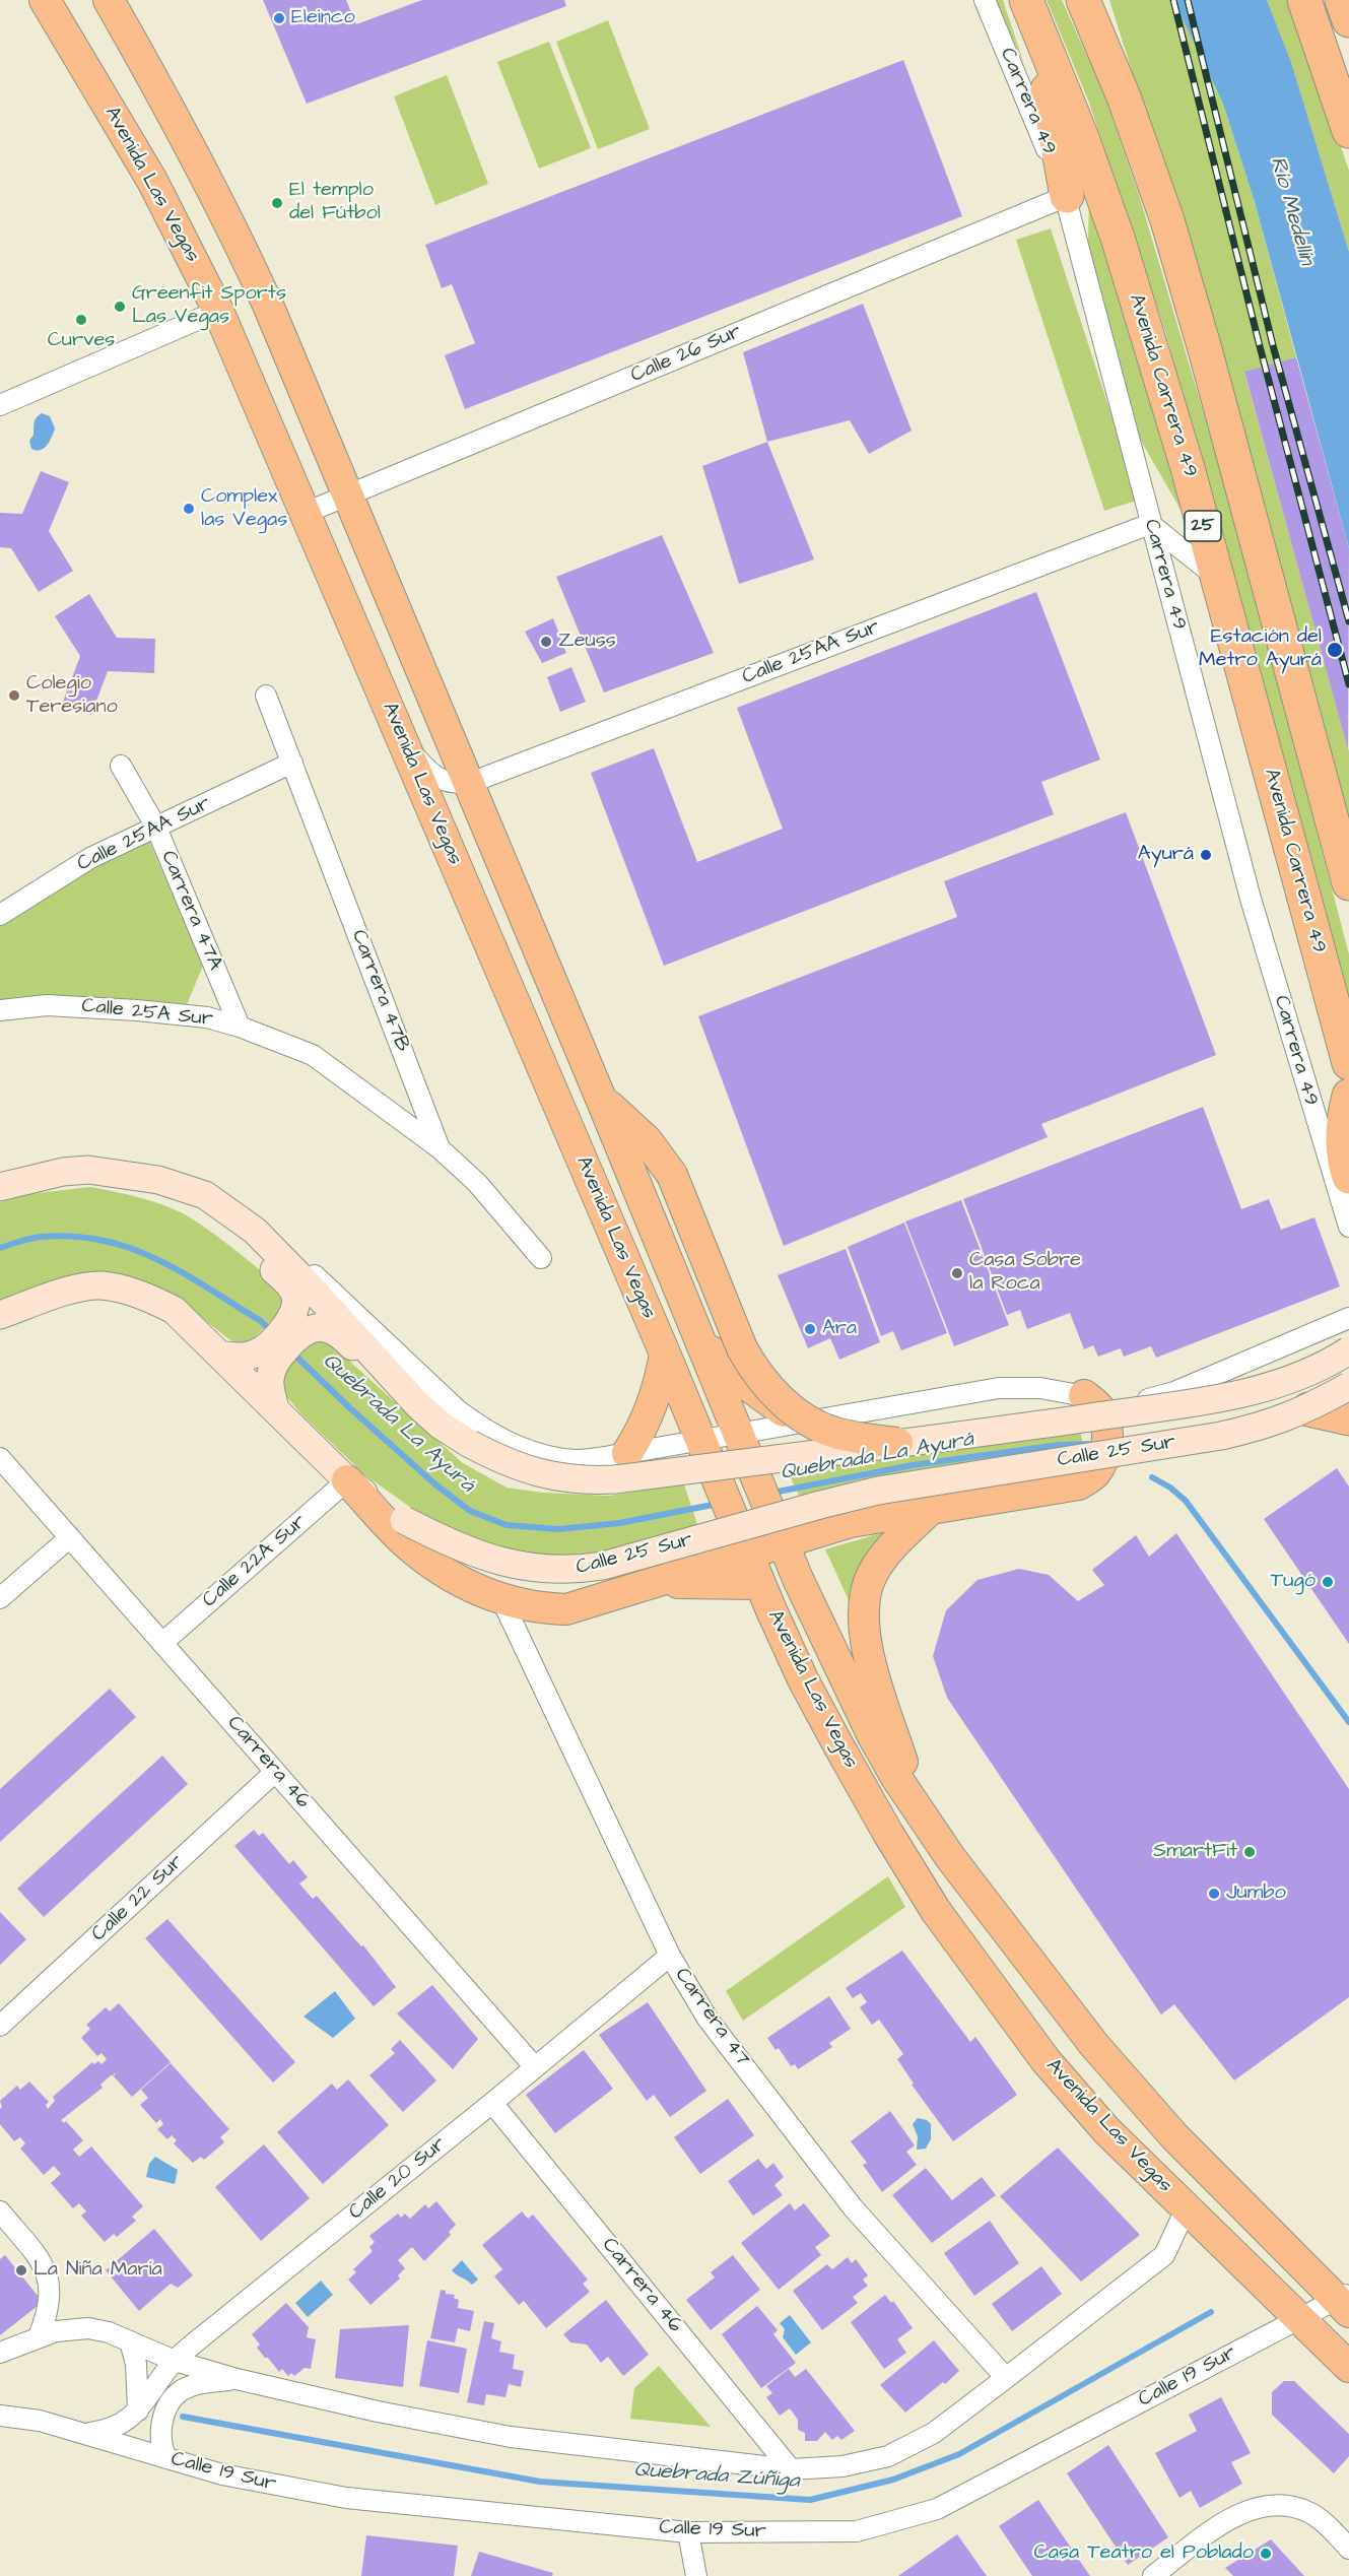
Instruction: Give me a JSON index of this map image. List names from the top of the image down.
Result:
{
  "streets": {
    "highway": ["Avenida Carrera 49", "25"],
    "main road": ["Avenida Las Vegas", "Calle 25 Sur"],
    "street": [
      "Carrera 49",
      "Calle 26 Sur",
      "Calle 25AA Sur",
      "Carrera 47A",
      "Carrera 47B",
      "Calle 25A Sur",
      "Calle 22A Sur",
      "Carrera 46",
      "Calle 22 Sur",
      "Carrera 47",
      "Calle 20 Sur",
      "Calle 19 Sur"
    ]
  },
  "crossings": [
    ["Carrera 49", "Calle 26 Sur"],
    ["Carrera 49", "Calle 25AA Sur"],
    ["Avenida Las Vegas", "Calle 26 Sur"],
    ["Avenida Las Vegas", "Calle 25AA Sur"],
    ["Avenida Las Vegas", "Calle 25 Sur"],
    ["Avenida Las Vegas", "Calle 19 Sur"],
    ["Calle 25AA Sur", "Carrera 47A"],
    ["Calle 25AA Sur", "Carrera 47B"],
    ["Carrera 47A", "Calle 25A Sur"],
    ["Carrera 47B", "Calle 25A Sur"],
    ["Calle 25 Sur", "Calle 22A Sur"],
    ["Calle 22A Sur", "Carrera 46"],
    ["Carrera 46", "Calle 22 Sur"],
    ["Carrera 46", "Calle 20 Sur"],
    ["Carrera 47", "Calle 20 Sur"],
    ["Calle 20 Sur", "Calle 19 Sur"]
  ],
  "water": ["Río Medellín", "Quebrada La Ayurá", "Quebrada Zúñiga"],
  "places": [
    "Eleinco",
    "El templo del Fútbol",
    "Greenfit Sports Las Vegas",
    "Curves",
    "Complex las Vegas",
    "Zeuss",
    "Estación del Metro Ayurá",
    "Colegio Teresiano",
    "Ayurá",
    "Casa Sobre la Roca",
    "Ara",
    "Tugó",
    "SmartFit",
    "Jumbo",
    "La Niña María",
    "Casa Teatro el Poblado"
  ]
}
